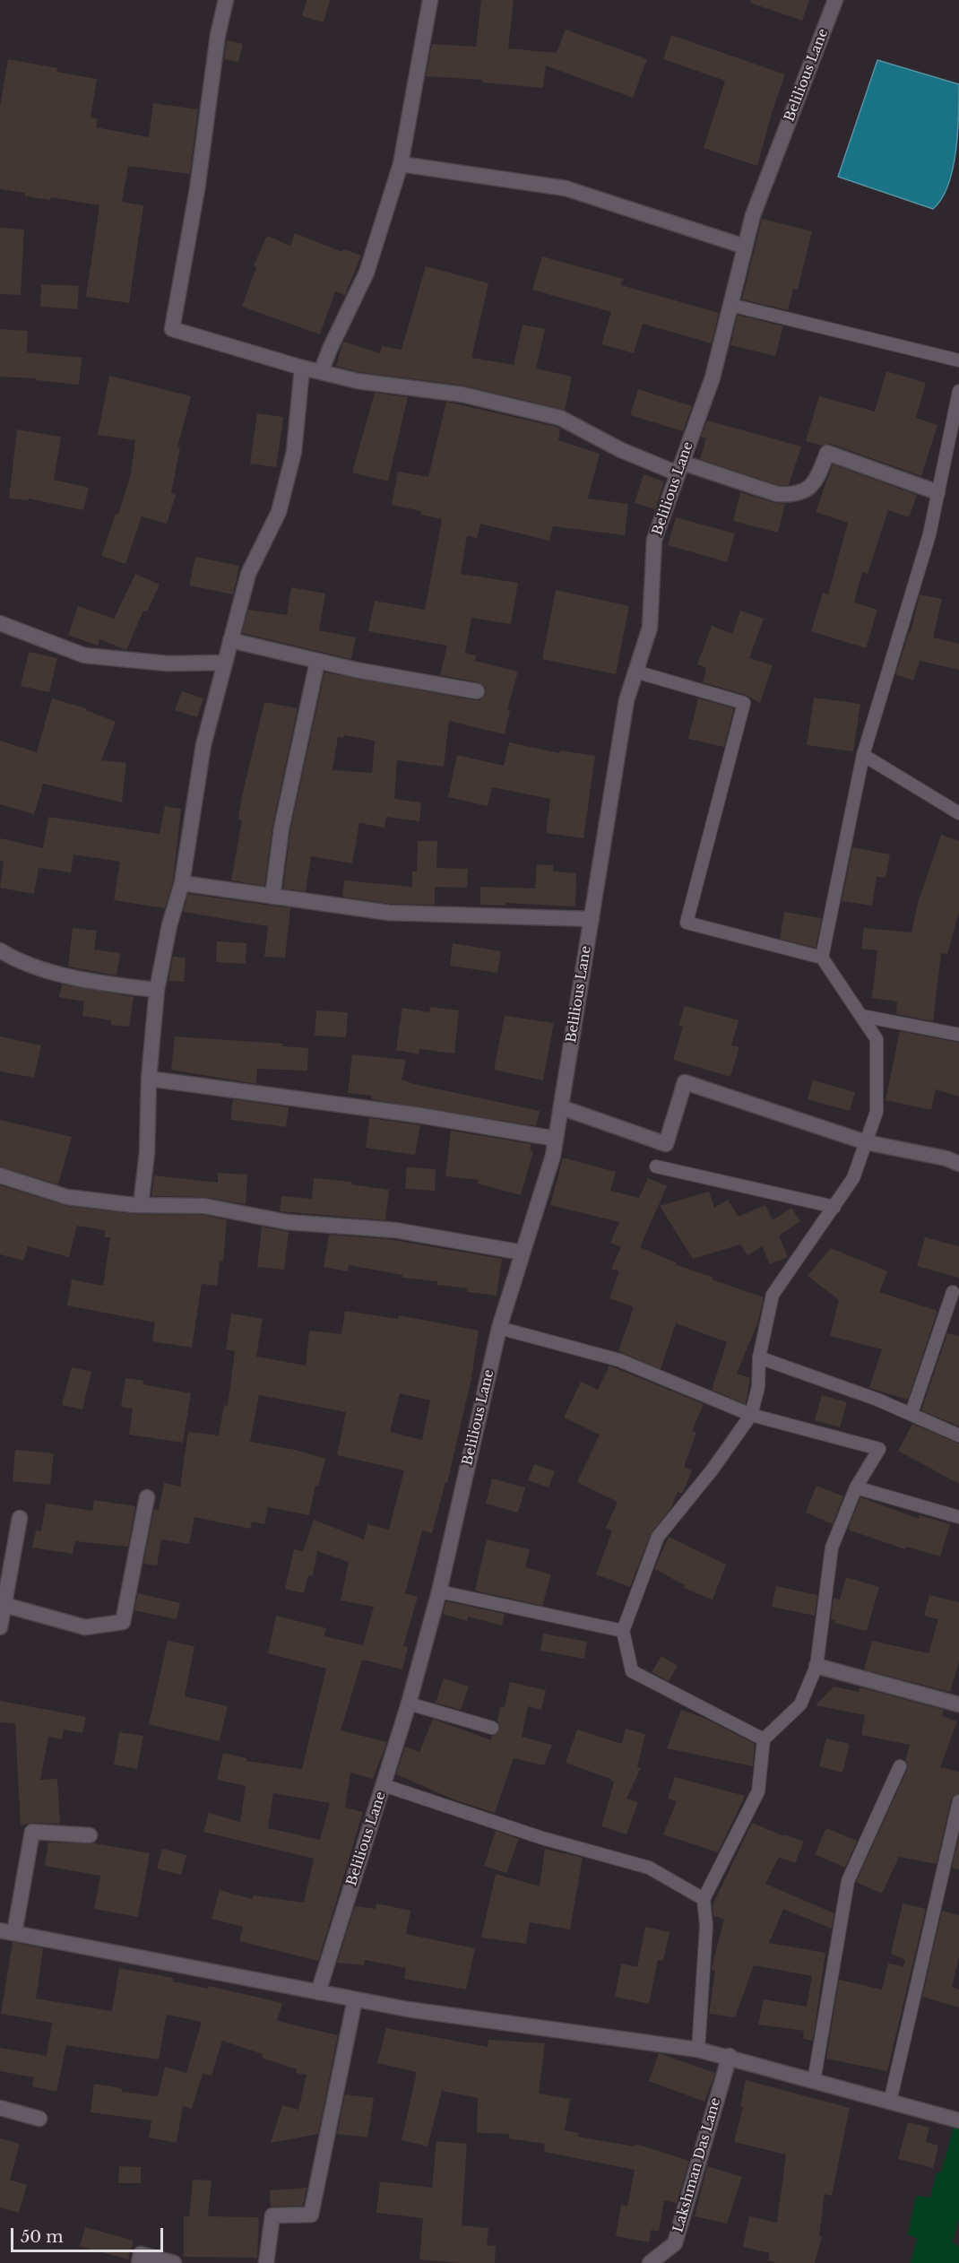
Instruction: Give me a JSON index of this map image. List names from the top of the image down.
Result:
{
  "streets": {
    "street": ["Belilious Lane", "Lakshman Das Lane"]
  },
  "scale_bar": "50 m"
}
